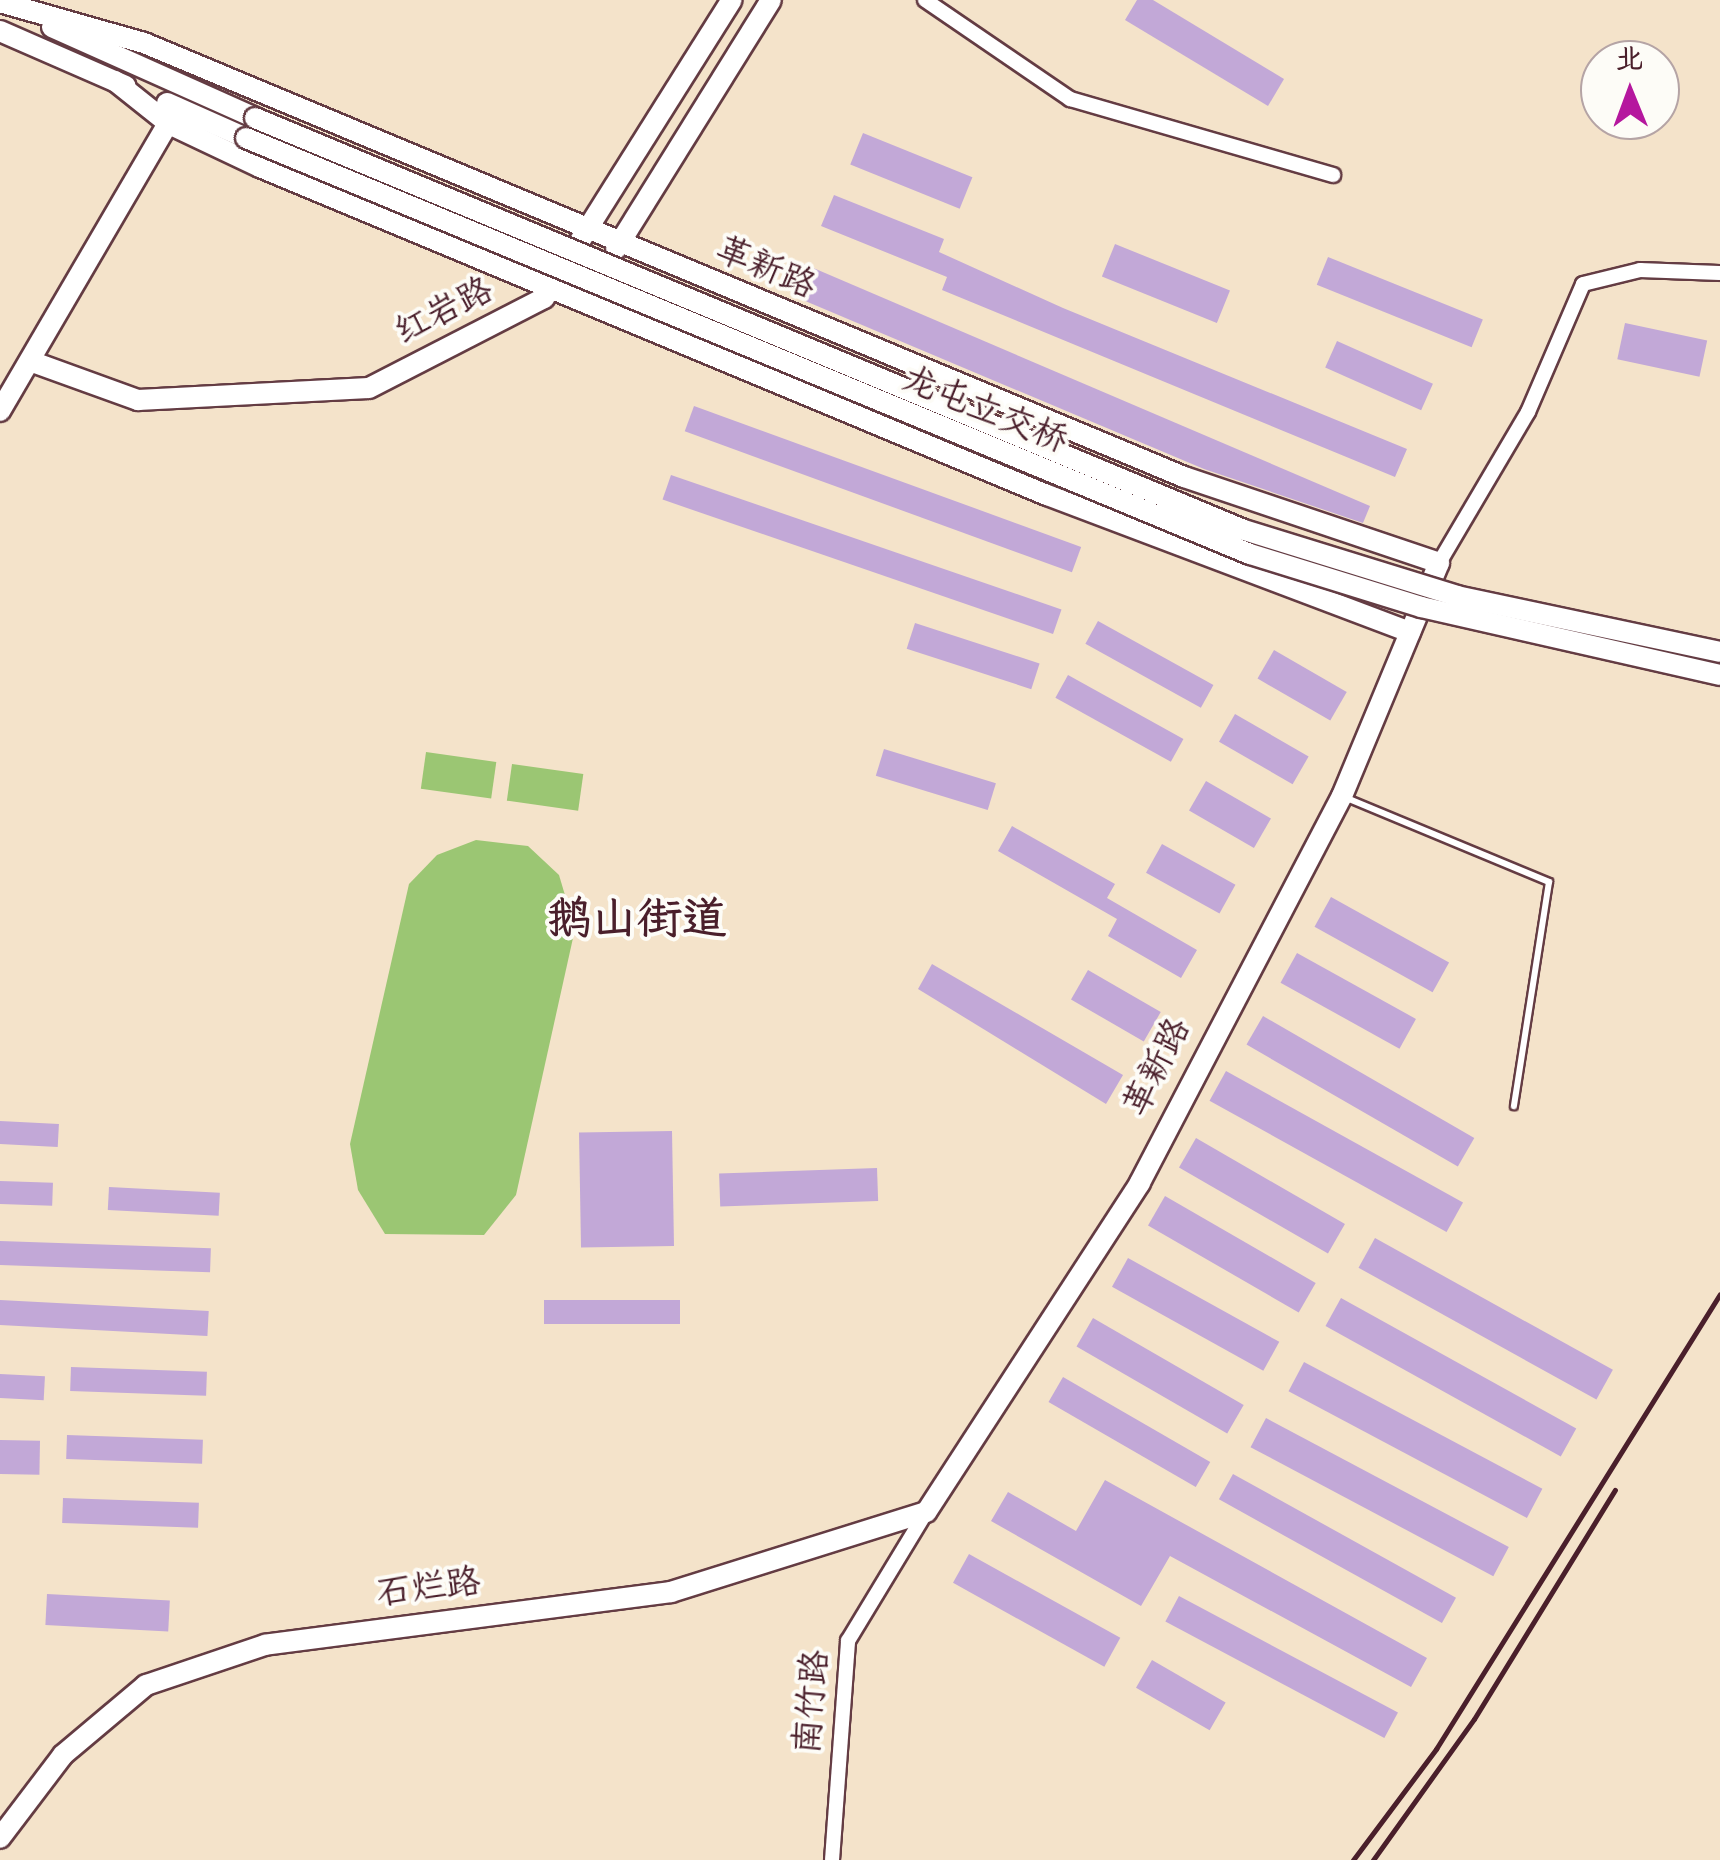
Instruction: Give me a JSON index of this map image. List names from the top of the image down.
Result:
{
  "streets": {
    "street": [
      "革新路",
      "红岩路",
      "龙屯立交桥",
      "石烂路",
      "南竹路"
    ]
  },
  "crossings": [
    ["革新路", "红岩路"],
    ["革新路", "龙屯立交桥"],
    ["革新路", "石烂路"],
    ["革新路", "南竹路"],
    ["石烂路", "南竹路"]
  ],
  "districts": ["鹅山街道"],
  "north": "top"
}
